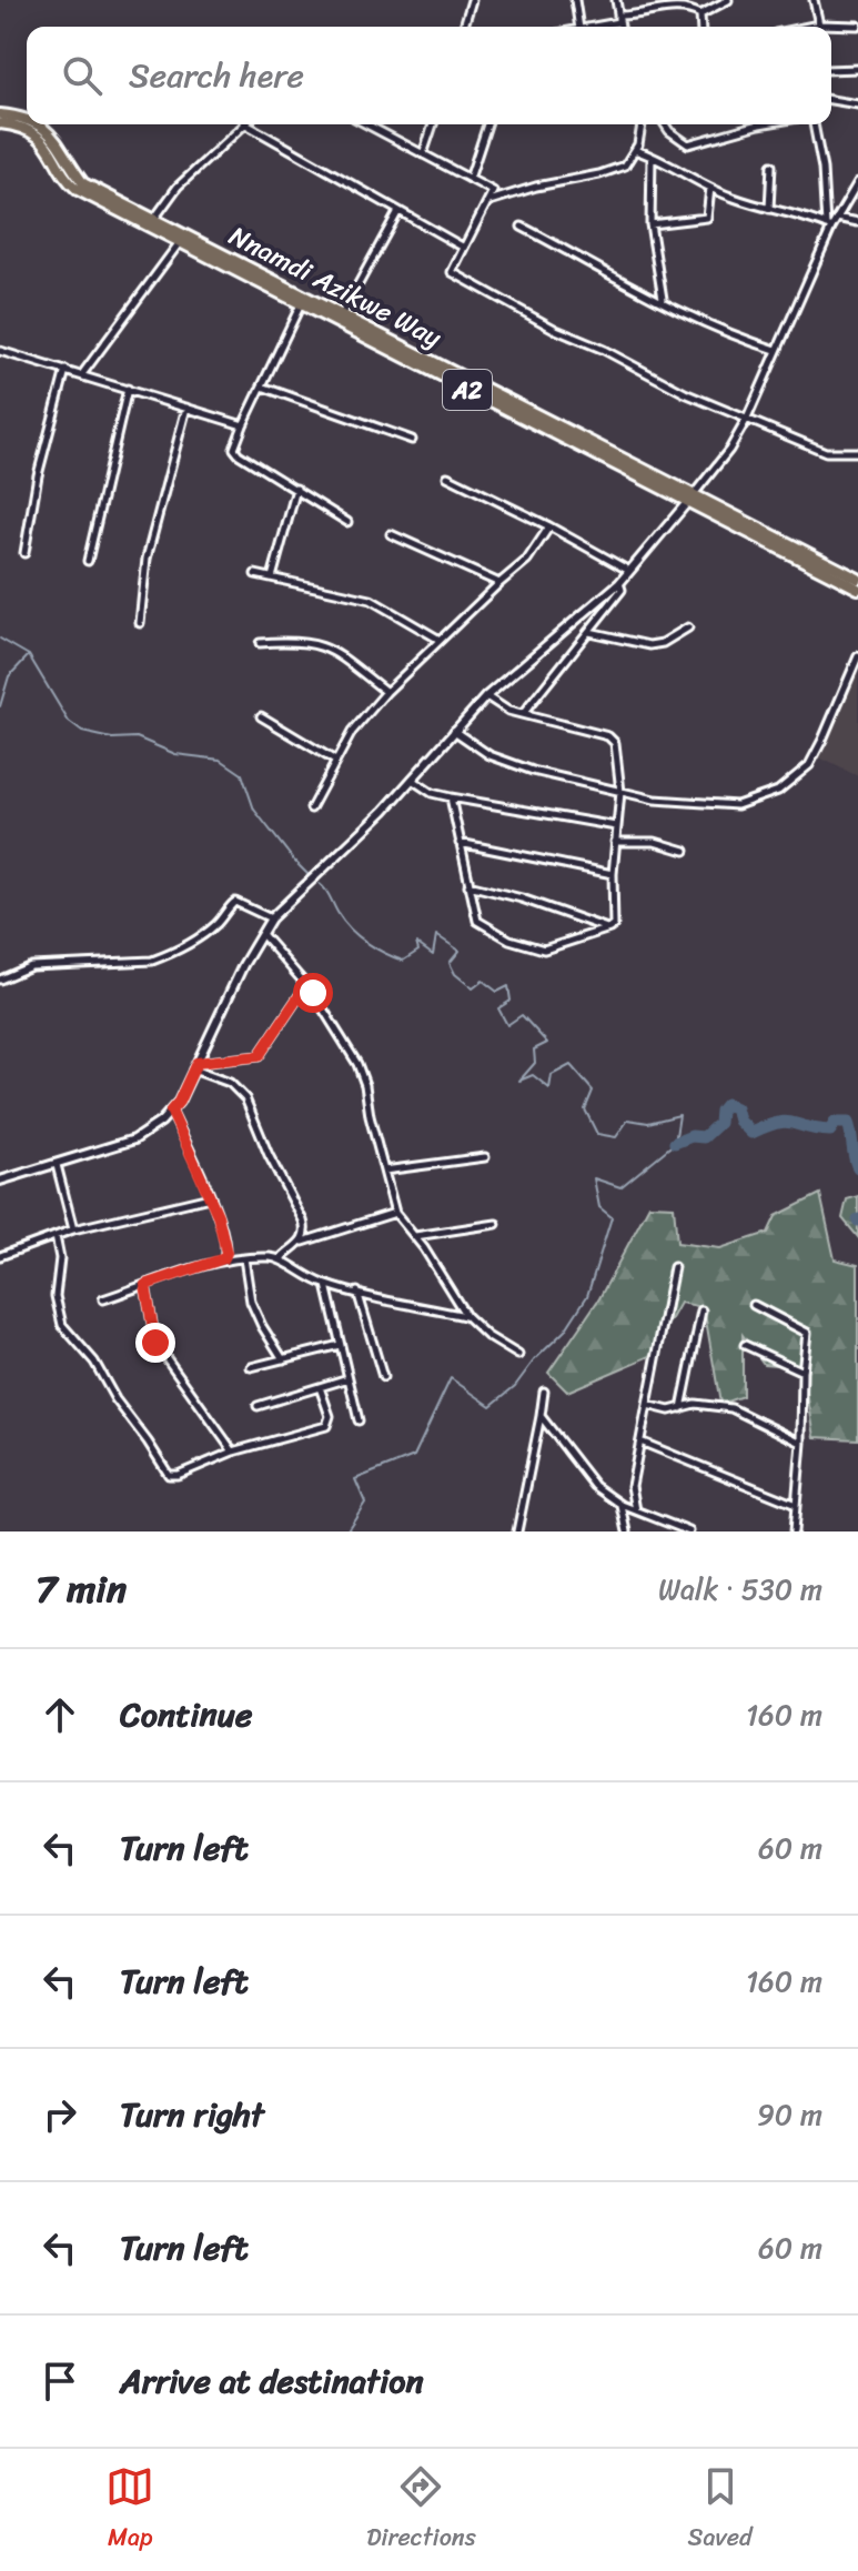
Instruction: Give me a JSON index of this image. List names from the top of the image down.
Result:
{
  "streets": {
    "highway": ["Nnamdi Azikwe Way", "A2"]
  },
  "page": {
    "search": "Search here",
    "heading": ["7 min", "Walk · 530 m"],
    "list": [
      ["Continue", "160 m"],
      ["Turn left", "60 m"],
      ["Turn left", "160 m"],
      ["Turn right", "90 m"],
      ["Turn left", "60 m"],
      "Arrive at destination"
    ],
    "nav": ["Map", "Directions", "Saved"]
  }
}
